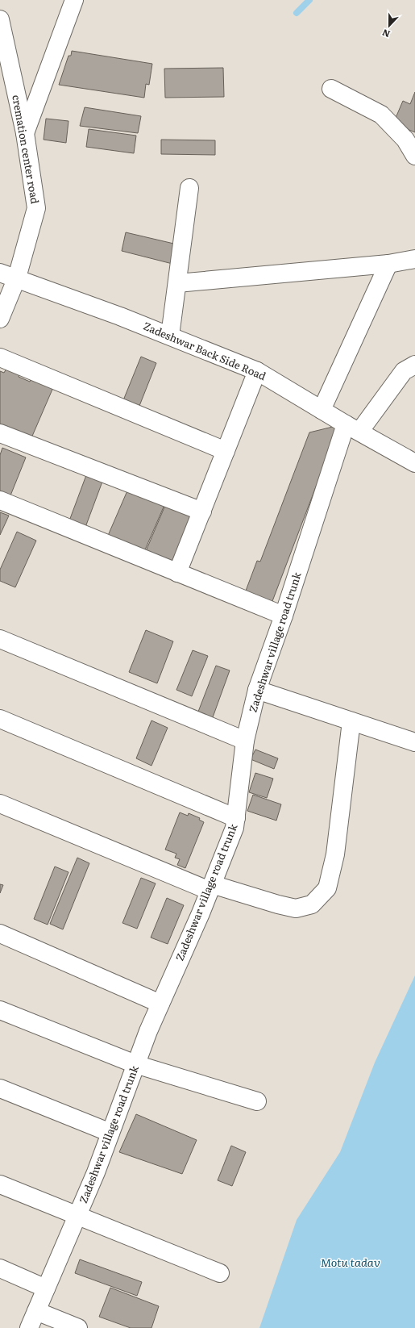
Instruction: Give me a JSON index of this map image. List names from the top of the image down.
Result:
{
  "streets": {
    "street": ["cremation center road", "Zadeshwar Back Side Road", "Zadeshwar village road trunk"]
  },
  "crossings": [
    ["cremation center road", "Zadeshwar Back Side Road"],
    ["Zadeshwar Back Side Road", "Zadeshwar village road trunk"]
  ],
  "water": ["Motu tadav"],
  "north": "bottom"
}
